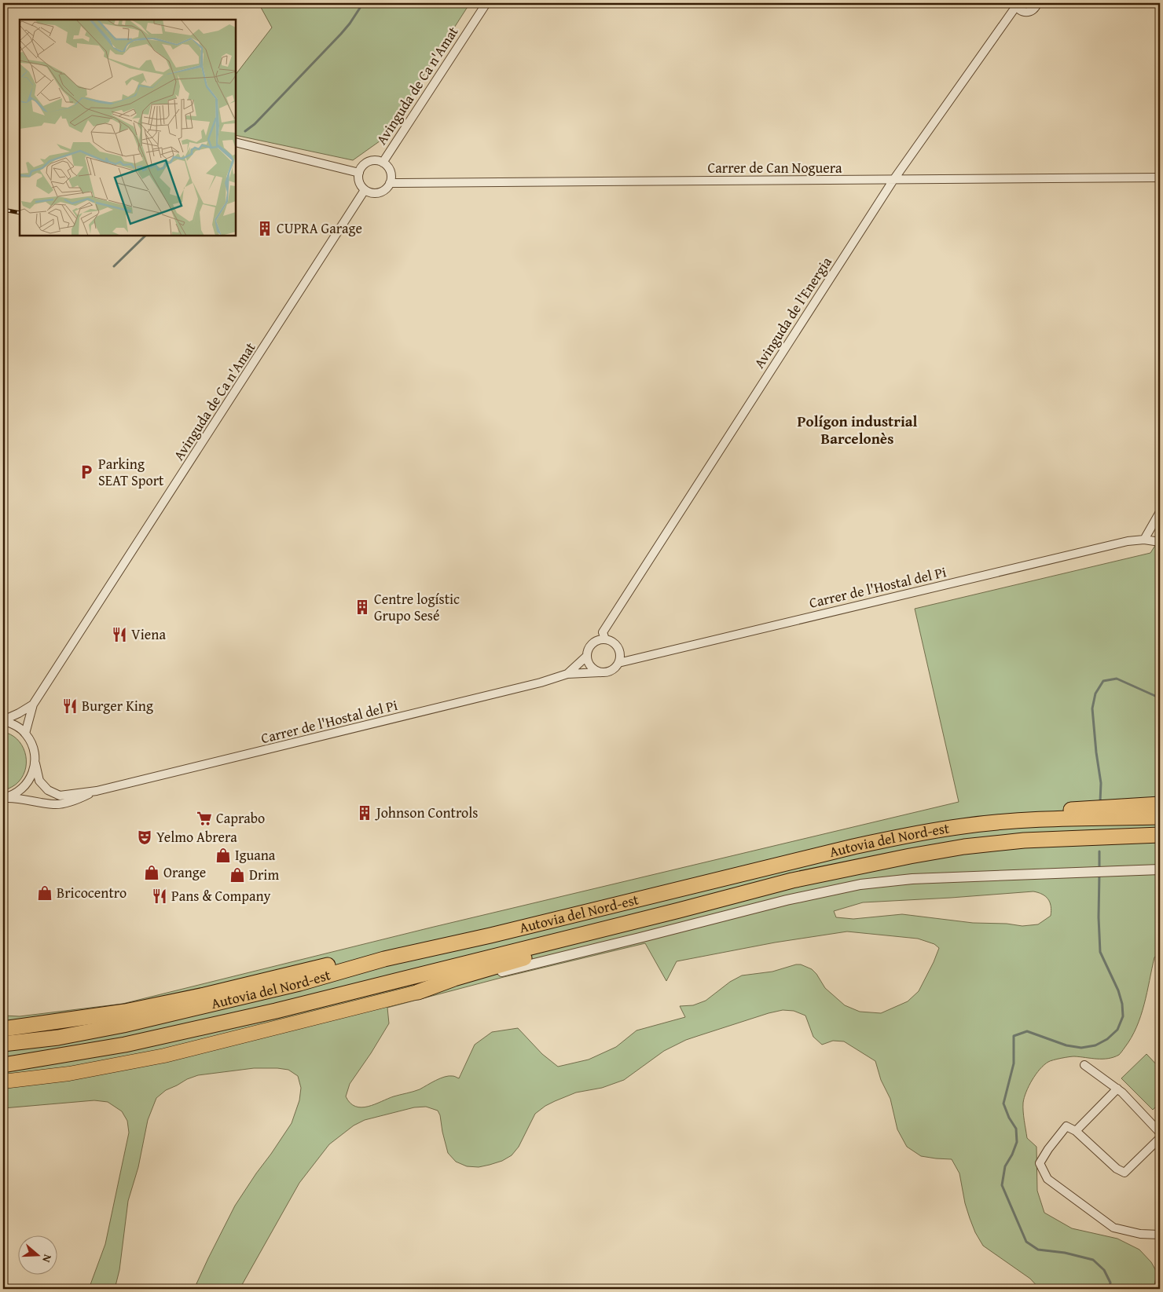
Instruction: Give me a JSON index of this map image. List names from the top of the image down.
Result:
{
  "streets": {
    "highway": ["Autovia del Nord-est"],
    "street": [
      "Avinguda de Ca n'Amat",
      "Carrer de Can Noguera",
      "Avinguda de l'Energia",
      "Carrer de l'Hostal del Pi"
    ]
  },
  "crossings": [
    ["Avinguda de Ca n'Amat", "Carrer de Can Noguera"],
    ["Avinguda de Ca n'Amat", "Carrer de l'Hostal del Pi"],
    ["Carrer de Can Noguera", "Avinguda de l'Energia"],
    ["Avinguda de l'Energia", "Carrer de l'Hostal del Pi"]
  ],
  "districts": ["Polígon industrial Barcelonès"],
  "places": {
    "building": ["CUPRA Garage", "Centre logístic Grupo Sesé", "Johnson Controls"],
    "parking": ["Parking SEAT Sport"],
    "restaurant": ["Viena", "Burger King", "Pans & Company"],
    "supermarket": ["Caprabo"],
    "theatre": ["Yelmo Abrera"],
    "shop": [
      "Iguana",
      "Orange",
      "Drim",
      "Bricocentro"
    ]
  },
  "north": "right"
}
